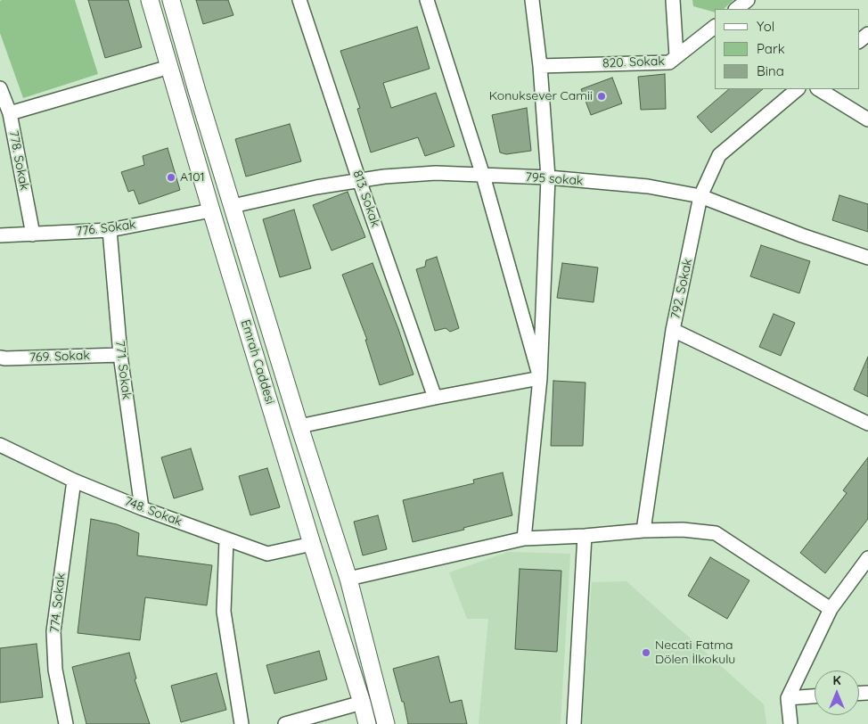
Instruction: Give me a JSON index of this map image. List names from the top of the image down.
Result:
{
  "streets": {
    "street": [
      "820. Sokak",
      "778. Sokak",
      "795 sokak",
      "813. Sokak",
      "776. Sokak",
      "792. Sokak",
      "769. Sokak",
      "Emrah Caddesi",
      "771. Sokak",
      "748. Sokak",
      "774. Sokak"
    ]
  },
  "crossings": [
    ["778. Sokak", "776. Sokak"],
    ["795 sokak", "813. Sokak"],
    ["795 sokak", "792. Sokak"],
    ["795 sokak", "Emrah Caddesi"],
    ["776. Sokak", "Emrah Caddesi"],
    ["776. Sokak", "771. Sokak"],
    ["769. Sokak", "771. Sokak"],
    ["Emrah Caddesi", "748. Sokak"],
    ["771. Sokak", "748. Sokak"],
    ["748. Sokak", "774. Sokak"]
  ],
  "places": ["Konuksever Camii", "A101", "Necati Fatma Dölen İlkokulu"],
  "legend": ["Yol", "Park", "Bina"],
  "north": "top"
}
